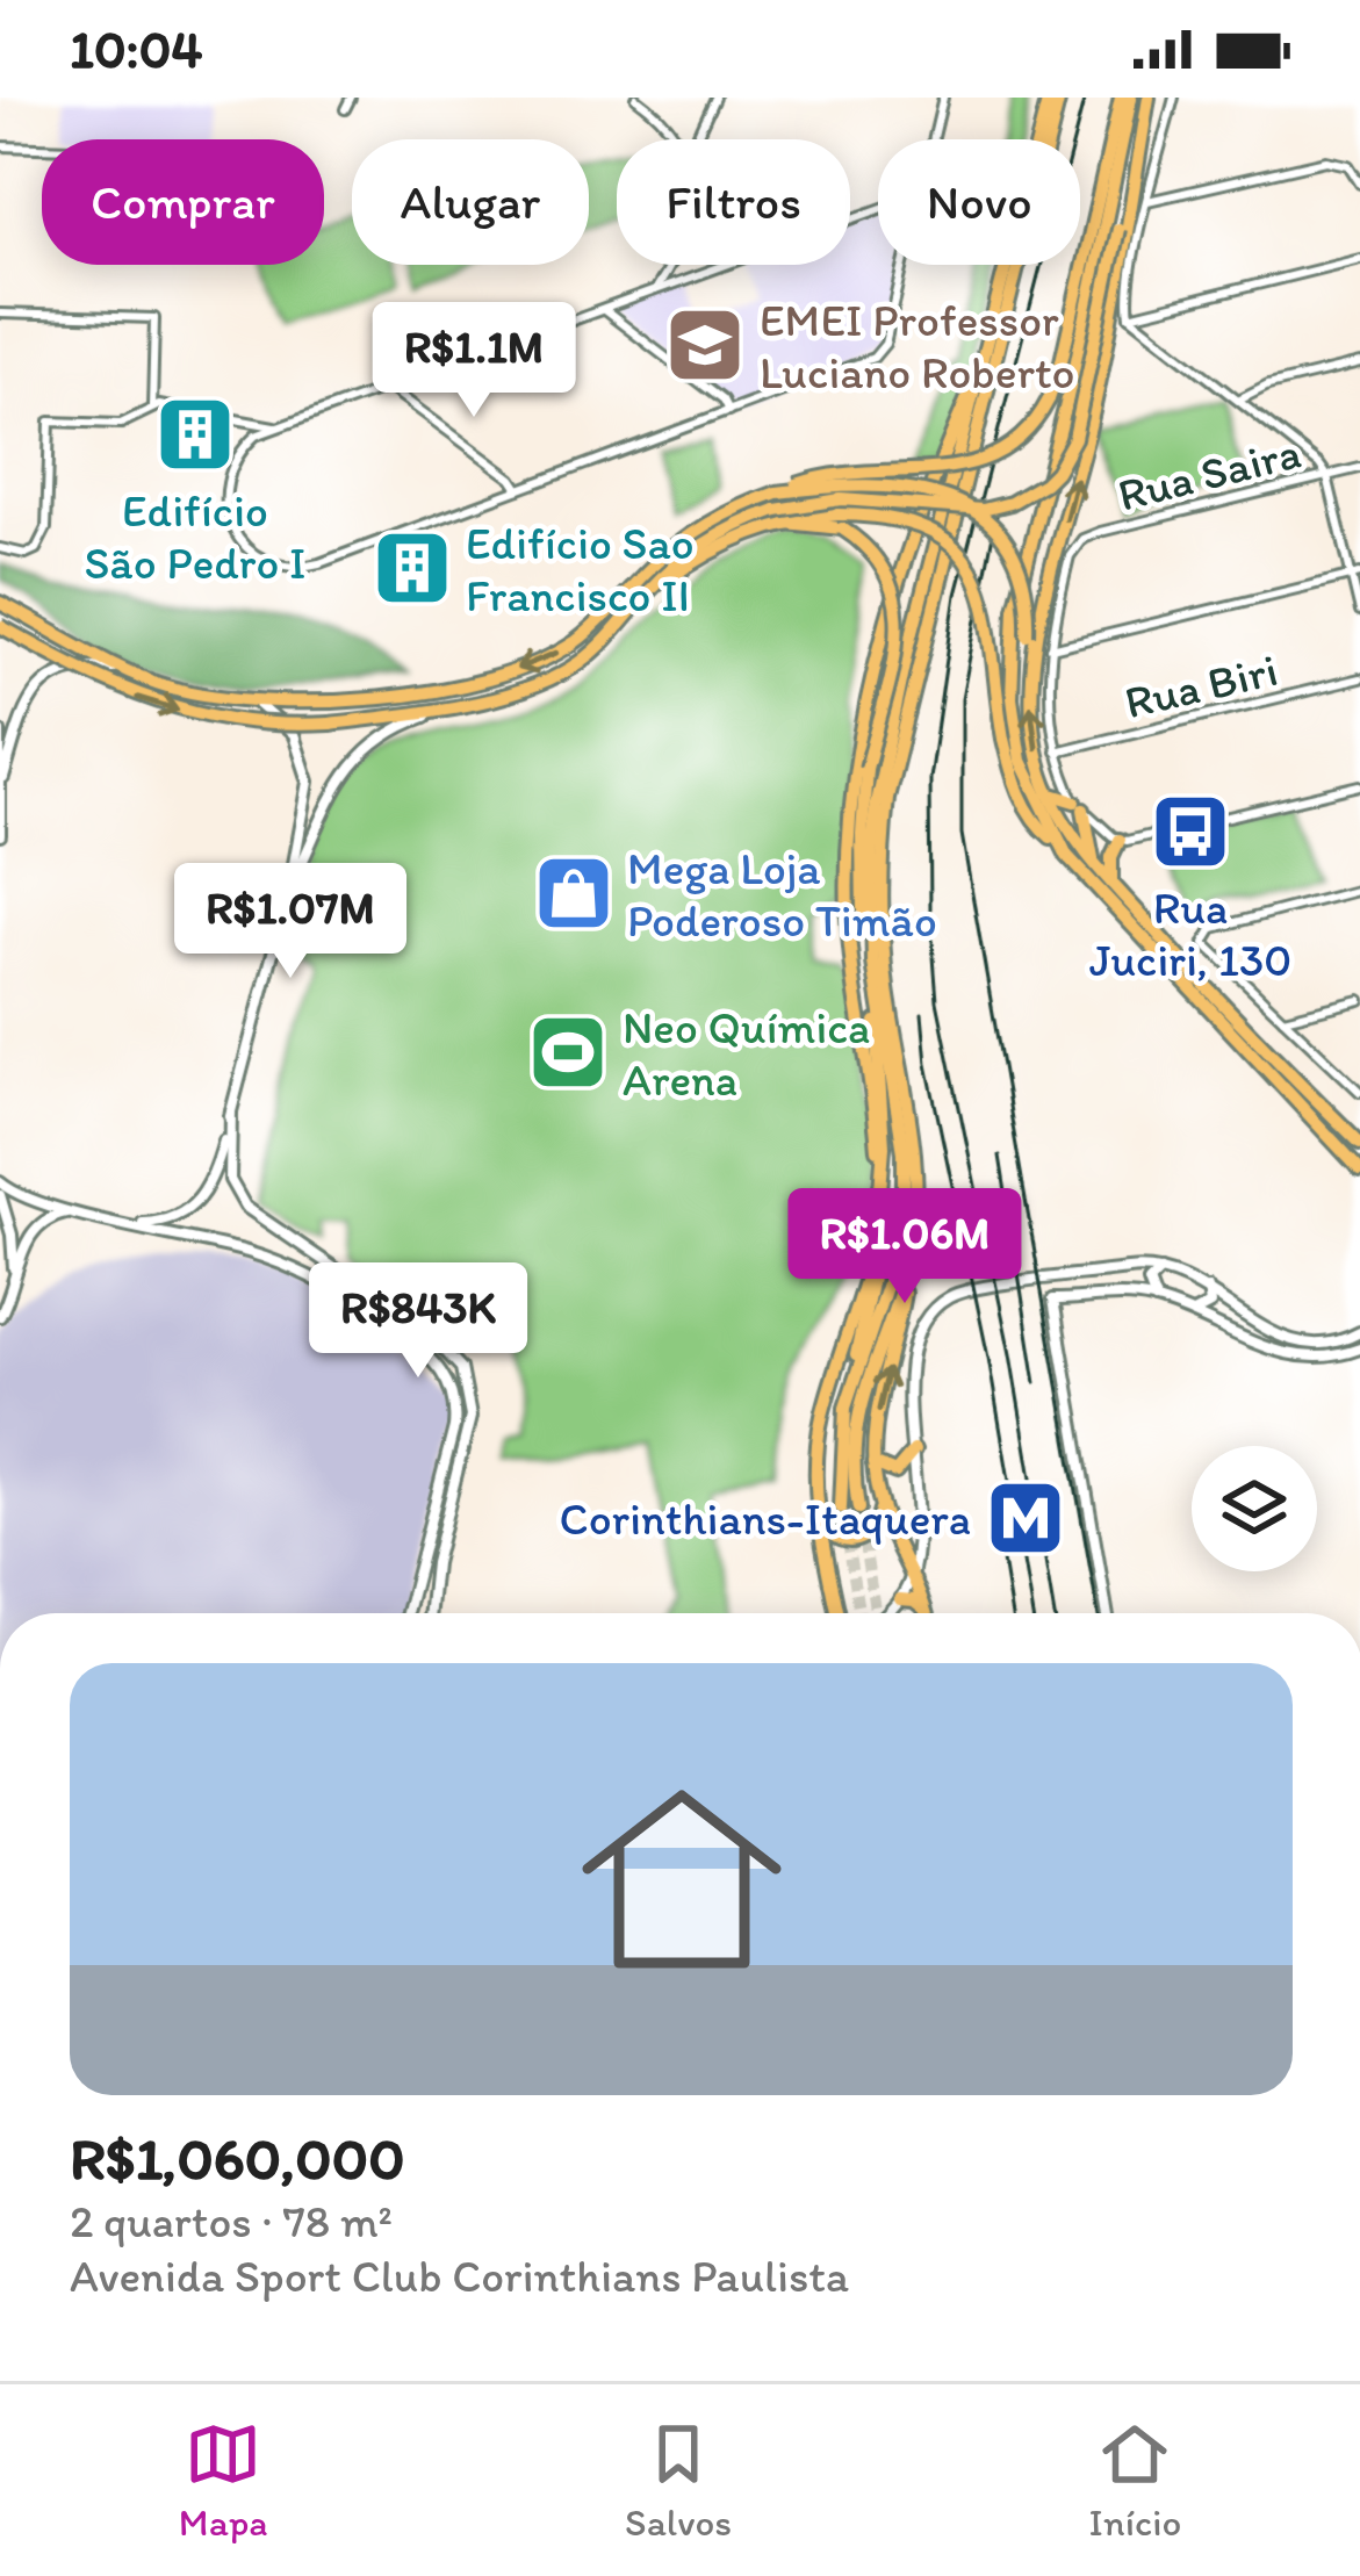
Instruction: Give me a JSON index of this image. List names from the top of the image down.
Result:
{
  "streets": {
    "street": ["Rua Saira", "Rua Biri"]
  },
  "places": {
    "school or university": ["EMEI Professor Luciano Roberto"],
    "building": ["Edifício São Pedro I", "Edifício Sao Francisco II"],
    "bus stop": ["Rua Juciri, 130"],
    "shop": ["Mega Loja Poderoso Timão"],
    "sports": ["Neo Química Arena"],
    "metro station": ["Corinthians-Itaquera"]
  },
  "page": {
    "status": "10:04",
    "chip": [
      "Comprar",
      "Alugar",
      "Filtros",
      "Novo"
    ],
    "price": [
      "R$1.1M",
      "R$1.07M",
      "R$1.06M",
      "R$843K"
    ],
    "list": [
      {
        "name": "R$1,060,000",
        "note": "2 quartos · 78 m² · Avenida Sport Club Corinthians Paulista"
      }
    ],
    "tabs": ["Mapa", "Salvos", "Início"]
  }
}
